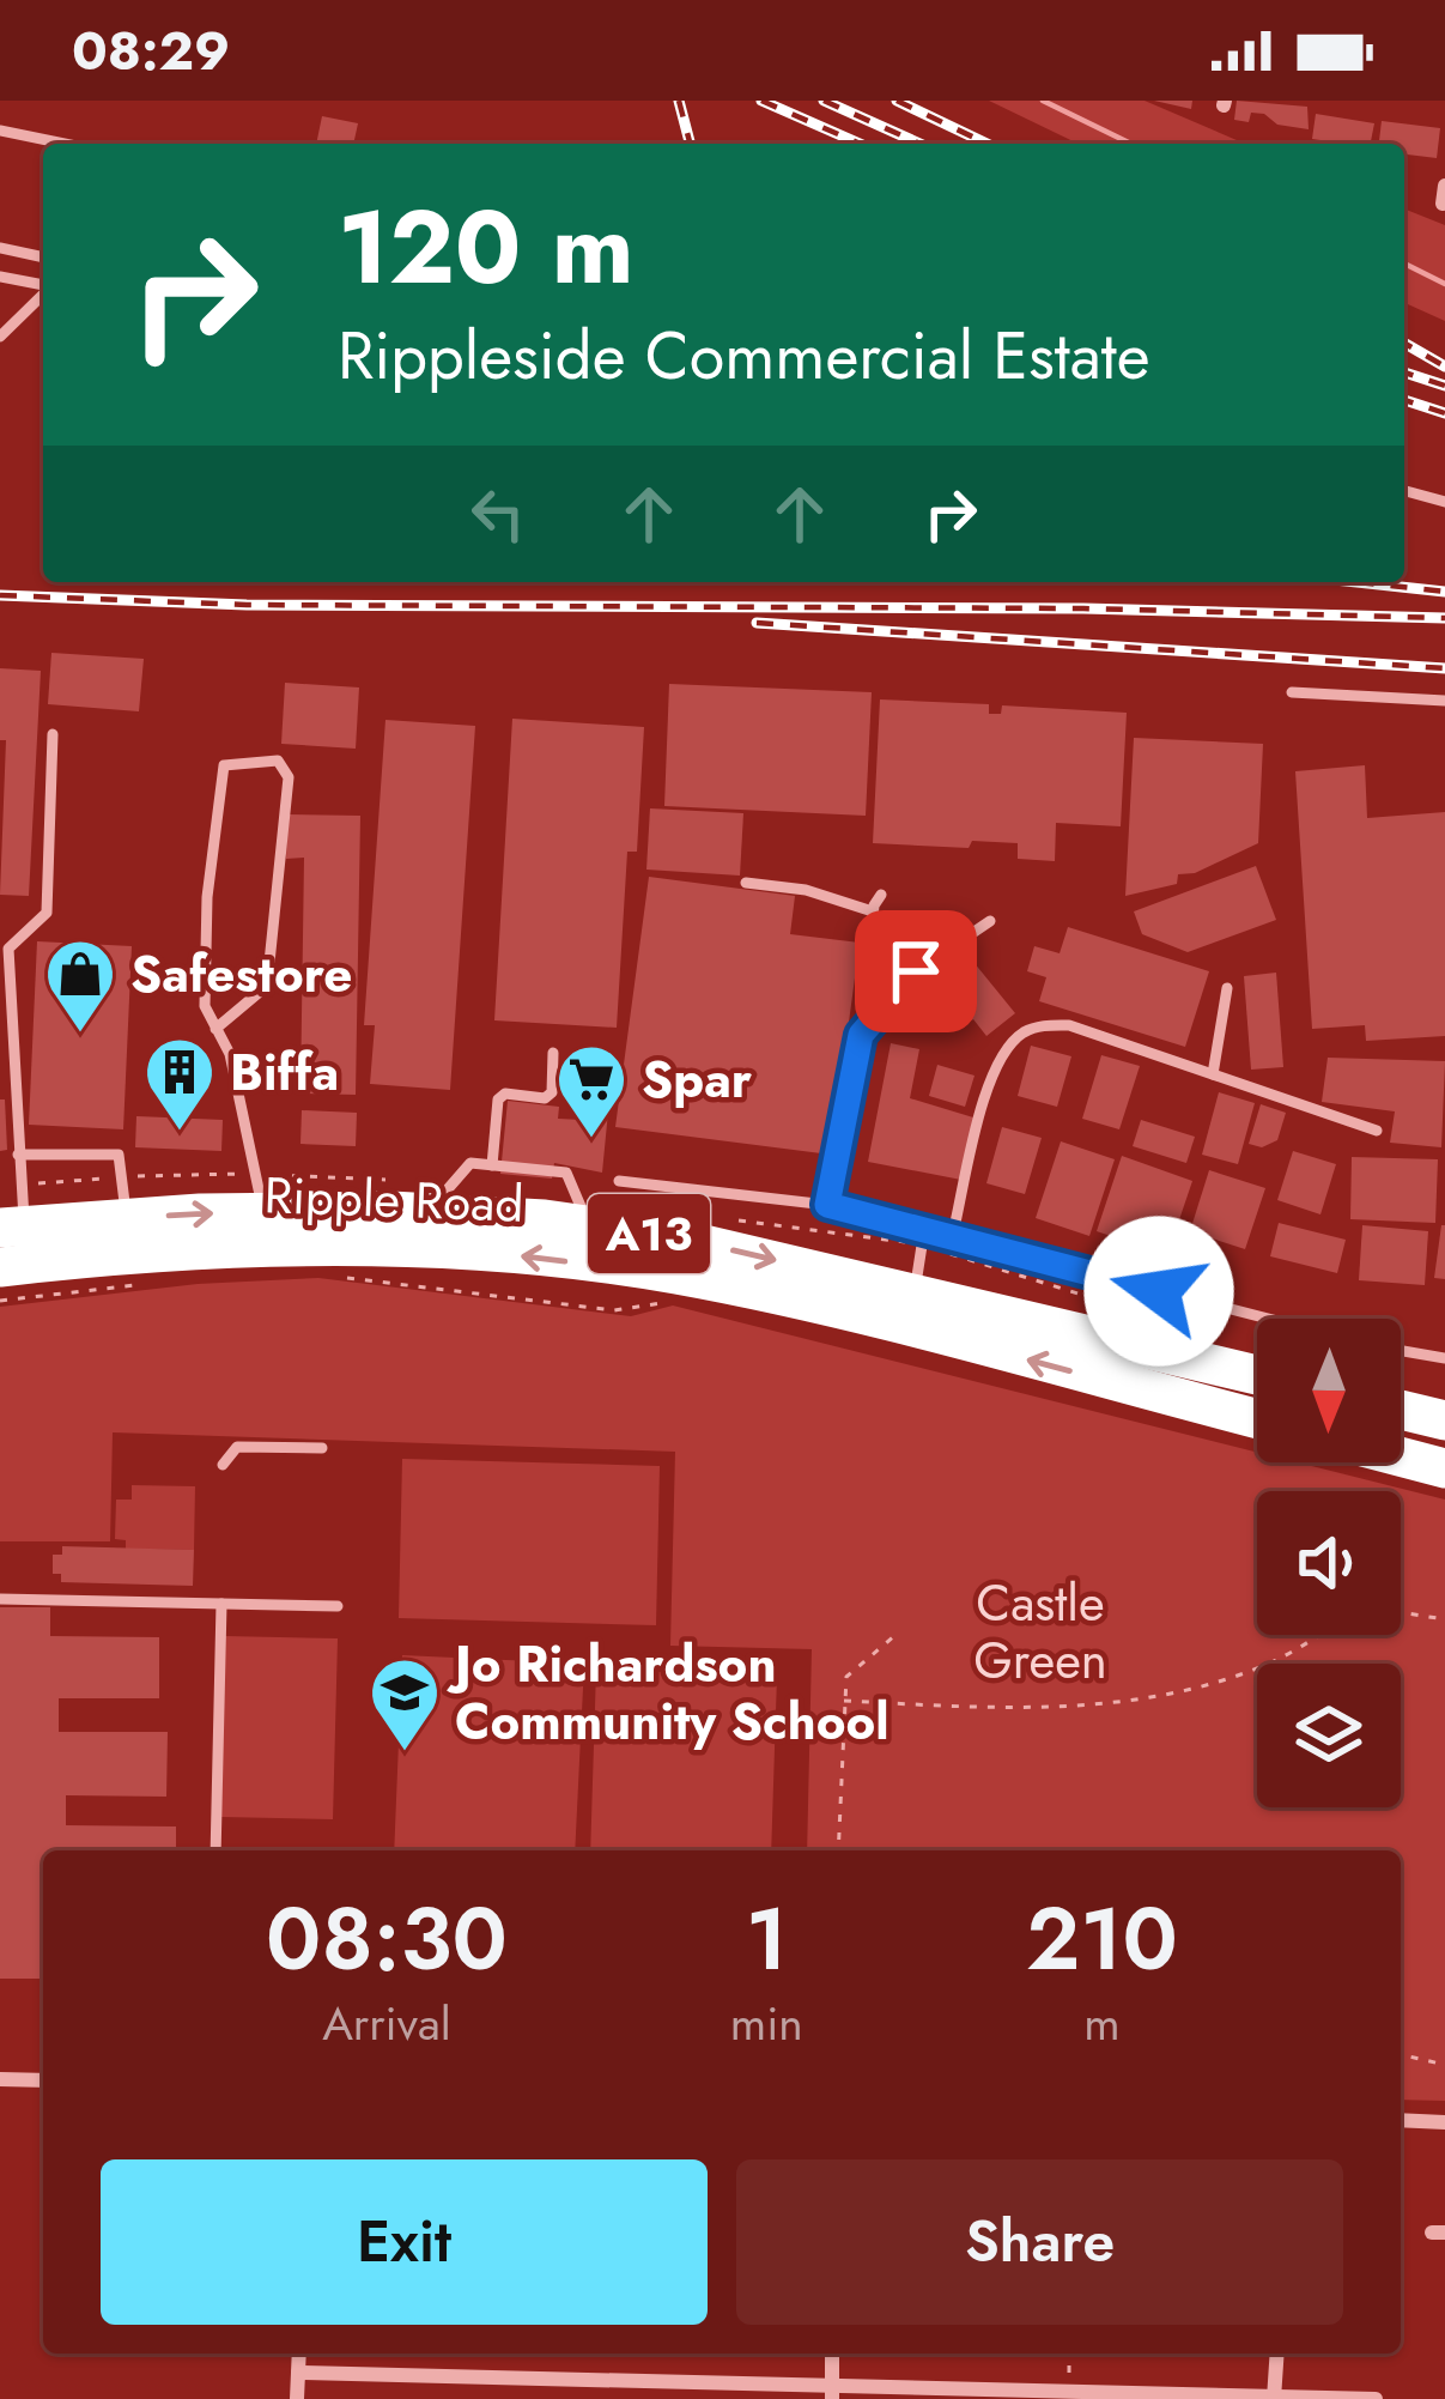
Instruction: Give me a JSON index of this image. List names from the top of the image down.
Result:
{
  "streets": {
    "highway": ["Ripple Road", "A13"]
  },
  "parks": ["Castle Green"],
  "places": {
    "shop": ["Safestore"],
    "building": ["Biffa"],
    "supermarket": ["Spar"],
    "school or university": ["Jo Richardson Community School"]
  },
  "north": "bottom",
  "page": {
    "status": "08:29",
    "turn": ["120 m", "Rippleside Commercial Estate"],
    "eta": [
      "08:30",
      "Arrival",
      "1",
      "min",
      "210",
      "m"
    ],
    "buttons": ["Exit", "Share"]
  }
}
